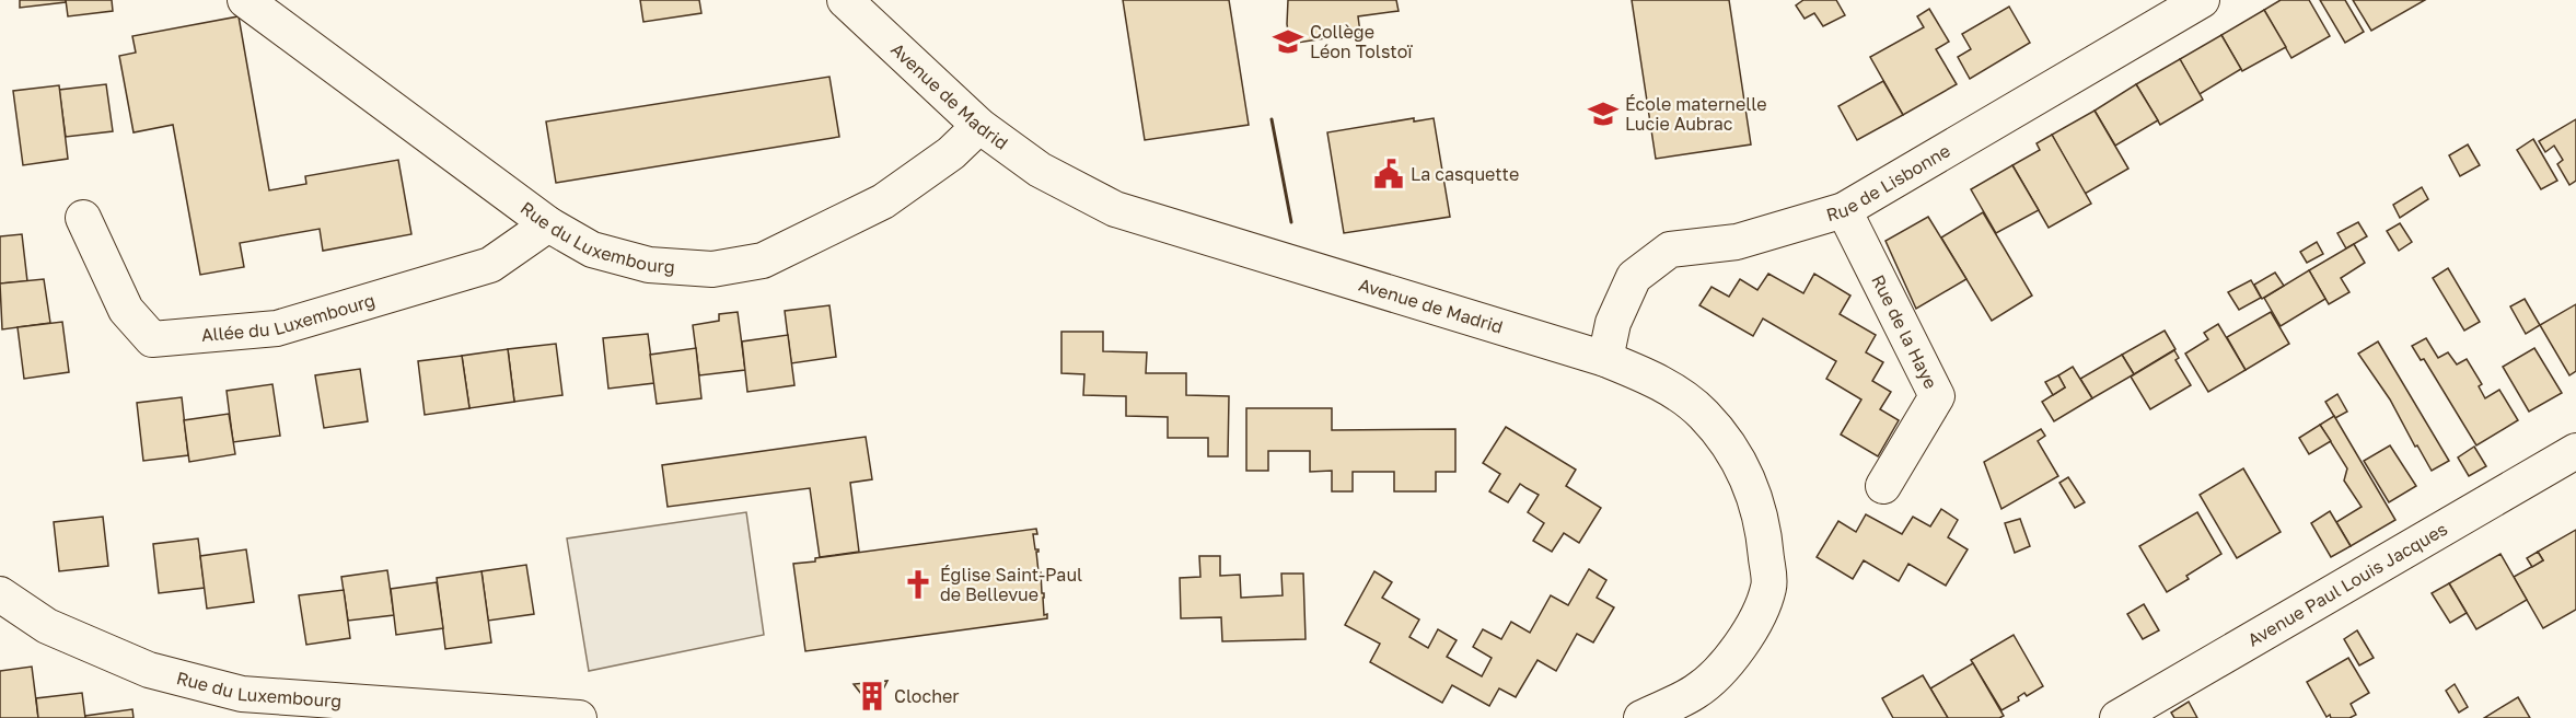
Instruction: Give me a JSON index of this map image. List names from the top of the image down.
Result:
{
  "streets": {
    "street": [
      "Avenue de Madrid",
      "Rue de Lisbonne",
      "Rue du Luxembourg",
      "Allée du Luxembourg",
      "Rue de la Haye",
      "Avenue Paul Louis Jacques"
    ]
  },
  "crossings": [
    ["Avenue de Madrid", "Rue de Lisbonne"],
    ["Avenue de Madrid", "Rue du Luxembourg"],
    ["Rue de Lisbonne", "Rue de la Haye"],
    ["Rue du Luxembourg", "Allée du Luxembourg"]
  ],
  "places": {
    "school or university": ["Collège Léon Tolstoï", "École maternelle Lucie Aubrac"],
    "public building": ["La casquette"],
    "church": ["Église Saint-Paul de Bellevue"],
    "building": ["Clocher"]
  }
}
